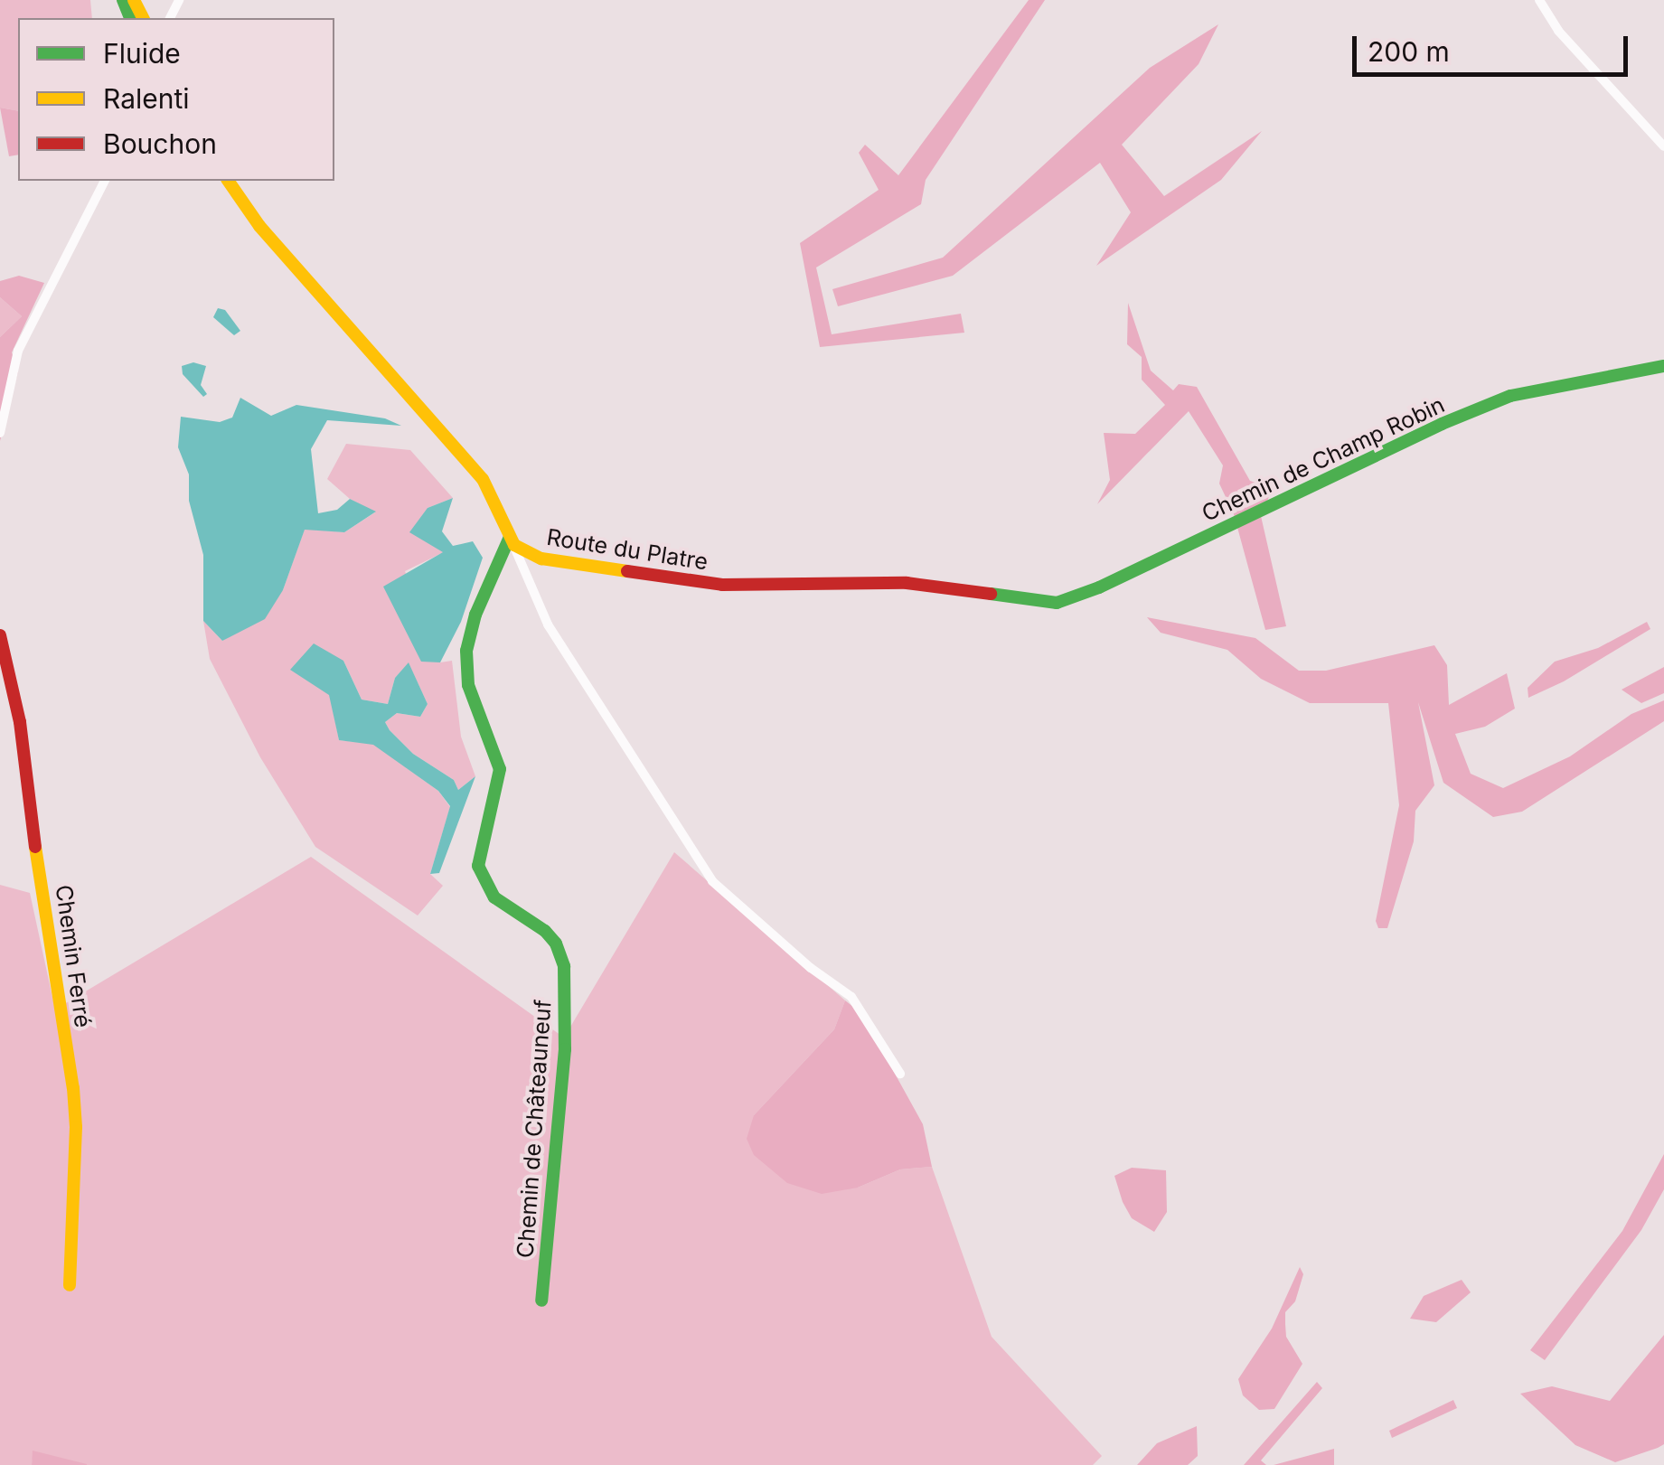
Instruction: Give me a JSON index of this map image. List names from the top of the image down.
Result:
{
  "streets": {
    "street": [
      "Chemin de Champ Robin",
      "Route du Platre",
      "Chemin Ferré",
      "Chemin de Châteauneuf"
    ]
  },
  "crossings": [
    ["Chemin de Champ Robin", "Route du Platre"],
    ["Route du Platre", "Chemin de Châteauneuf"]
  ],
  "legend": ["Fluide", "Ralenti", "Bouchon"],
  "scale_bar": "200 m"
}
